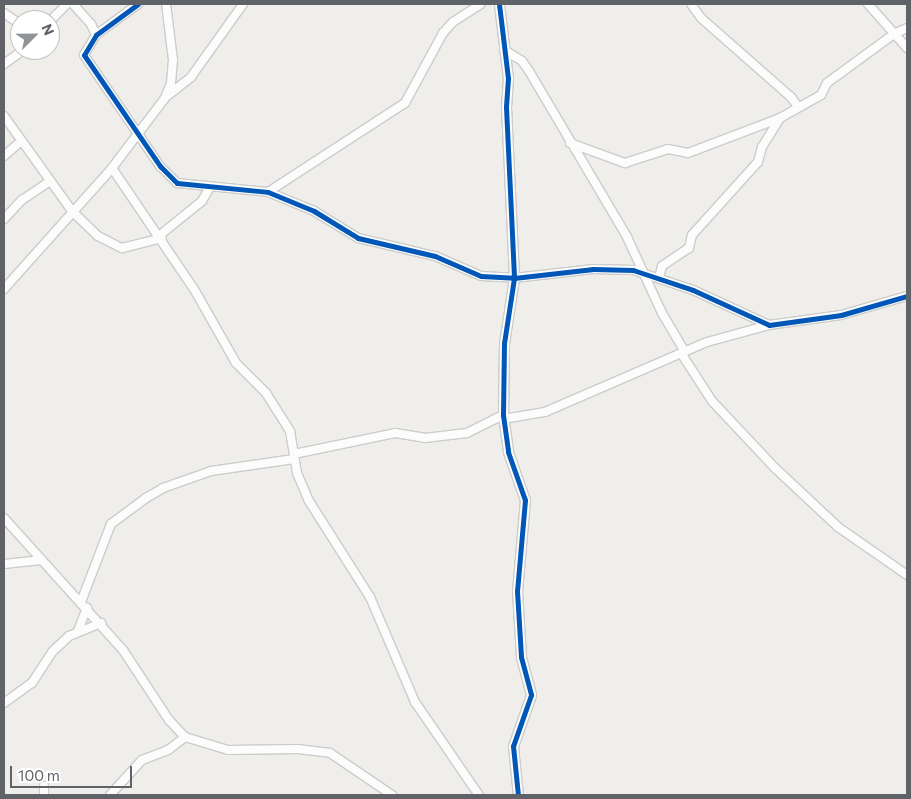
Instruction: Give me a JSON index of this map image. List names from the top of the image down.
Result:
{
  "scale_bar": "100 m",
  "north": "top right"
}
